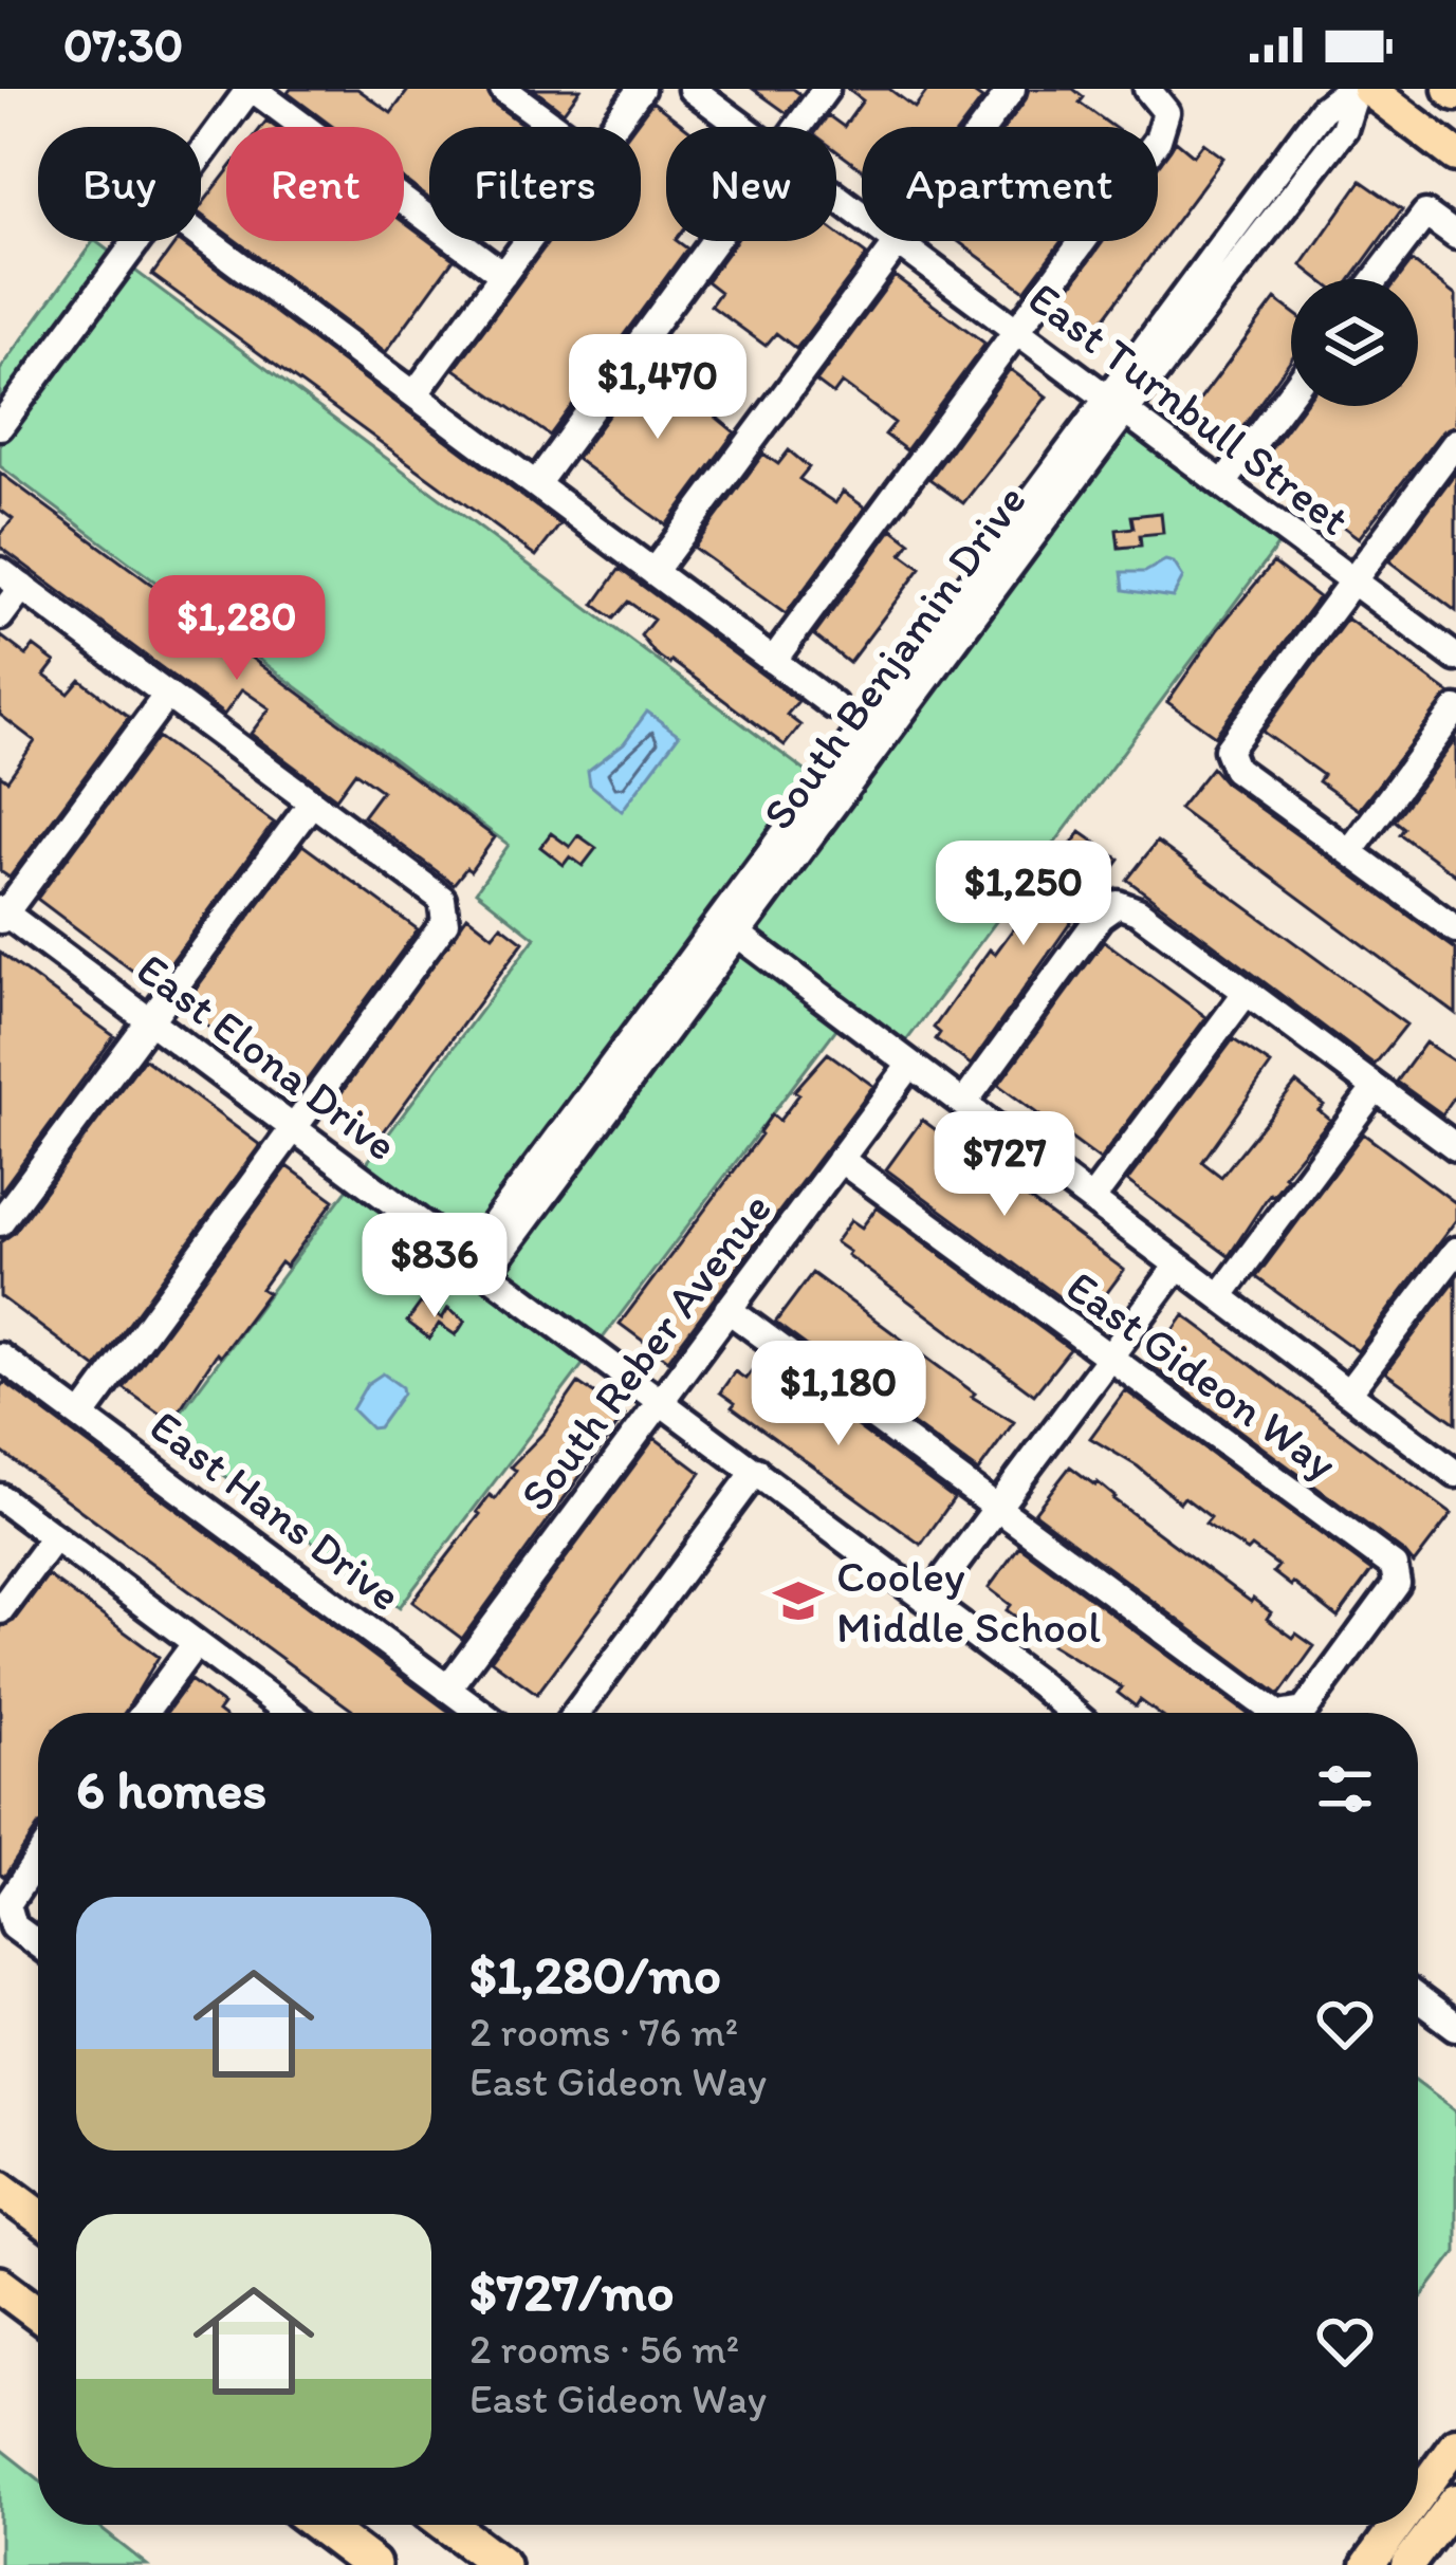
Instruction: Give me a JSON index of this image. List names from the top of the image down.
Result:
{
  "streets": {
    "street": [
      "East Turnbull Street",
      "South Benjamin Drive",
      "East Elona Drive",
      "South Reber Avenue",
      "East Gideon Way",
      "East Hans Drive"
    ]
  },
  "crossings": [
    ["East Turnbull Street", "South Benjamin Drive"],
    ["South Benjamin Drive", "East Elona Drive"],
    ["East Elona Drive", "South Reber Avenue"],
    ["South Reber Avenue", "East Gideon Way"],
    ["South Reber Avenue", "East Hans Drive"]
  ],
  "places": {
    "school or university": ["Cooley Middle School"]
  },
  "page": {
    "status": "07:30",
    "chip": [
      "Buy",
      "Rent",
      "Filters",
      "New",
      "Apartment"
    ],
    "price": [
      "$1,470",
      "$1,280",
      "$1,250",
      "$727",
      "$836",
      "$1,180"
    ],
    "heading": "6 homes",
    "list": [
      {
        "name": "$1,280/mo",
        "note": "2 rooms · 76 m² · East Gideon Way"
      },
      {
        "name": "$727/mo",
        "note": "2 rooms · 56 m² · East Gideon Way"
      }
    ]
  }
}
